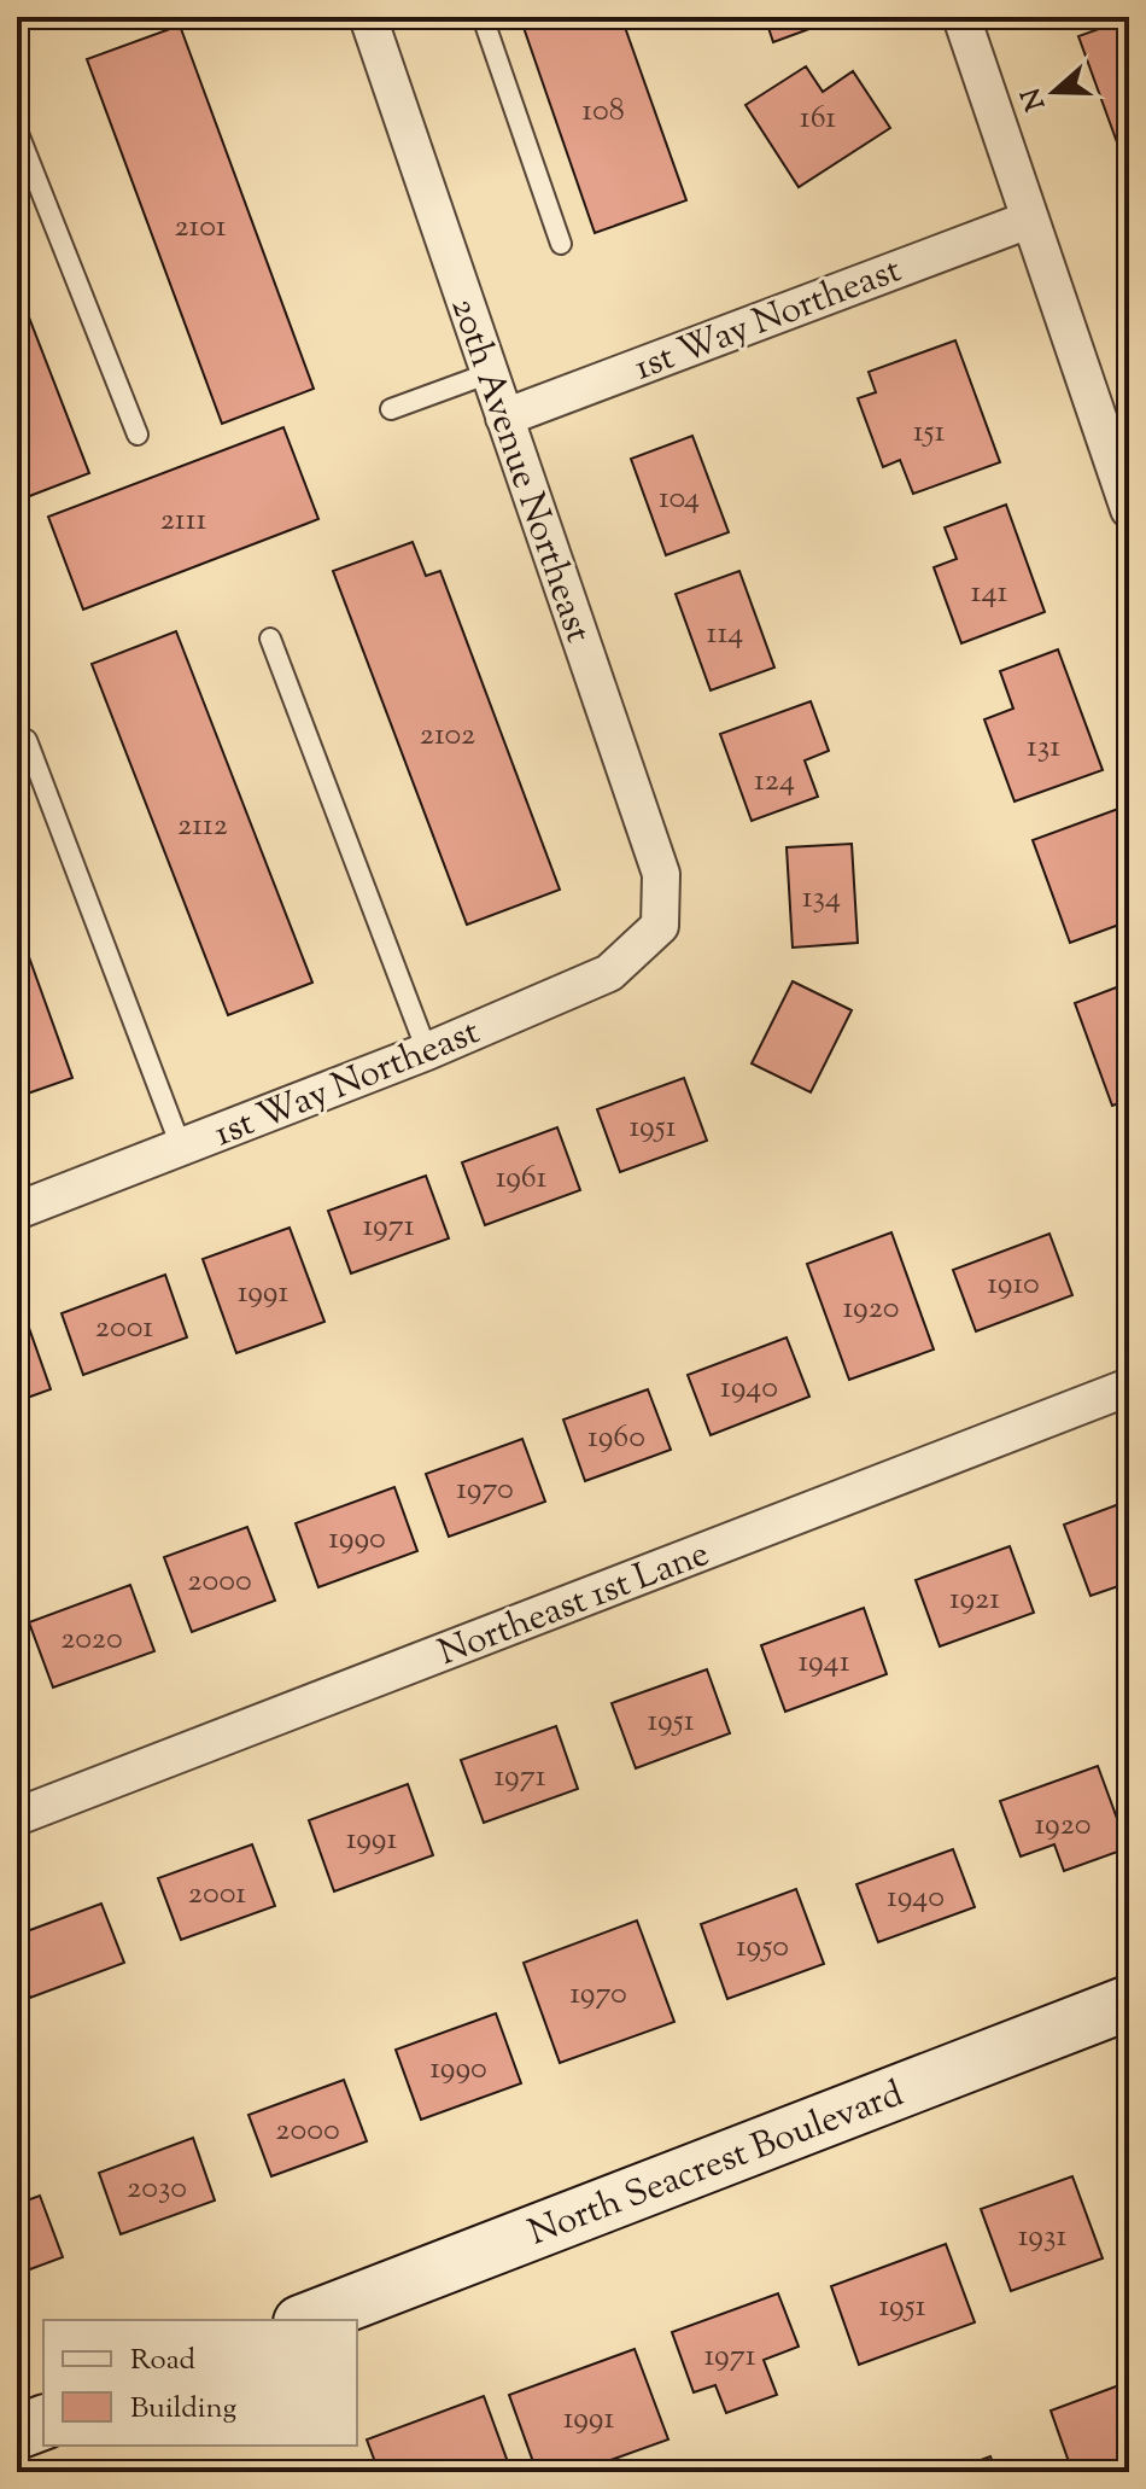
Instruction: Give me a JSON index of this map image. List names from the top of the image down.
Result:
{
  "streets": {
    "street": [
      "1st Way Northeast",
      "20th Avenue Northeast",
      "Northeast 1st Lane",
      "North Seacrest Boulevard"
    ]
  },
  "crossings": [
    ["1st Way Northeast", "20th Avenue Northeast"]
  ],
  "house_numbers": [
    "108",
    "161",
    "2101",
    "151",
    "104",
    "2111",
    "141",
    "114",
    "2102",
    "131",
    "124",
    "2112",
    "134",
    "1951",
    "1961",
    "1971",
    "1910",
    "1991",
    "1920",
    "2001",
    "1940",
    "1960",
    "1970",
    "1990",
    "2000",
    "1921",
    "2020",
    "1941",
    "1951",
    "1971",
    "1920",
    "1991",
    "2001",
    "1940",
    "1950",
    "1970",
    "1990",
    "2000",
    "2030",
    "1931",
    "1951",
    "1971",
    "1991"
  ],
  "legend": ["Road", "Building"],
  "north": "left"
}
